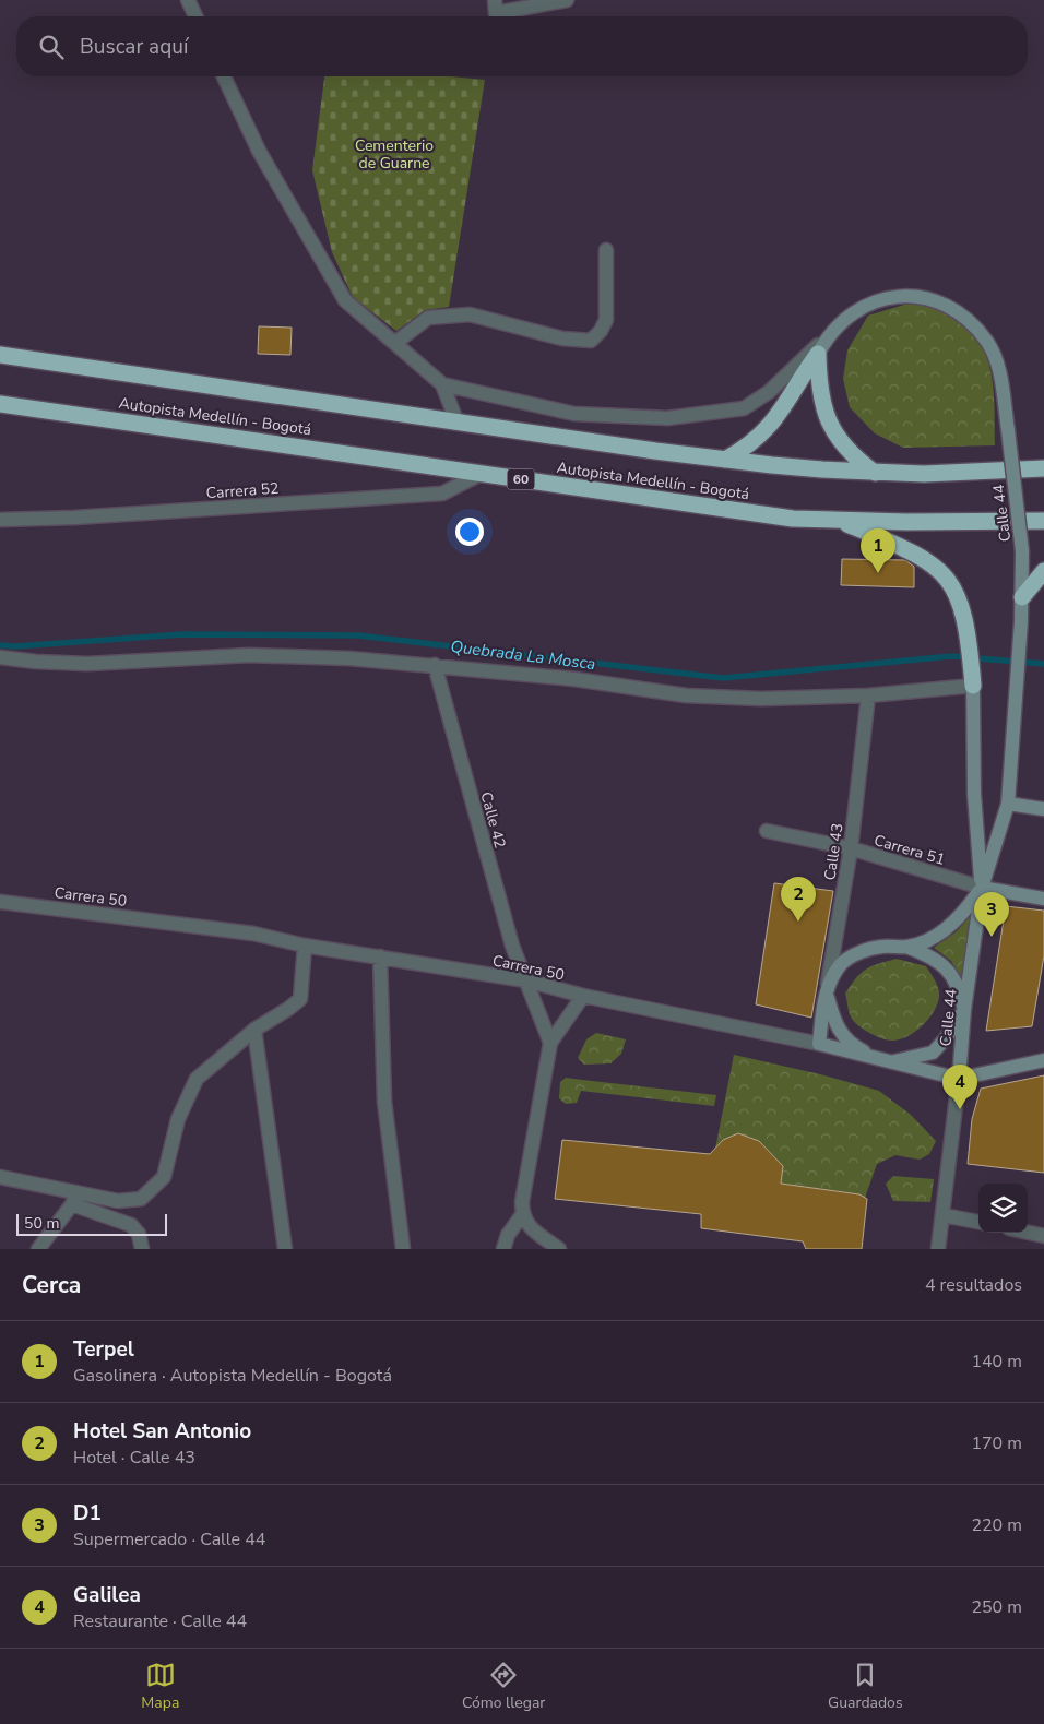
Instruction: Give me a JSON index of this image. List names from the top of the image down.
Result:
{
  "streets": {
    "highway": ["Autopista Medellín - Bogotá", "60"],
    "street": [
      "Carrera 52",
      "Calle 44",
      "Calle 42",
      "Carrera 51",
      "Calle 43",
      "Carrera 50"
    ]
  },
  "crossings": [
    ["Autopista Medellín - Bogotá", "Carrera 52"],
    ["Calle 44", "Carrera 51"],
    ["Calle 44", "Calle 43"],
    ["Calle 44", "Carrera 50"],
    ["Calle 42", "Carrera 50"],
    ["Carrera 51", "Calle 43"],
    ["Calle 43", "Carrera 50"]
  ],
  "water": ["Quebrada La Mosca"],
  "parks": ["Cementerio de Guarne"],
  "scale_bar": "50 m",
  "page": {
    "search": "Buscar aquí",
    "pins": [
      "1",
      "2",
      "3",
      "4"
    ],
    "scale": "50 m",
    "heading": ["Cerca", "4 resultados"],
    "list": [
      {
        "mark": "1",
        "name": "Terpel",
        "note": "Gasolinera · Autopista Medellín - Bogotá",
        "value": "140 m"
      },
      {
        "mark": "2",
        "name": "Hotel San Antonio",
        "note": "Hotel · Calle 43",
        "value": "170 m"
      },
      {
        "mark": "3",
        "name": "D1",
        "note": "Supermercado · Calle 44",
        "value": "220 m"
      },
      {
        "mark": "4",
        "name": "Galilea",
        "note": "Restaurante · Calle 44",
        "value": "250 m"
      }
    ],
    "nav": ["Mapa", "Cómo llegar", "Guardados"]
  }
}
